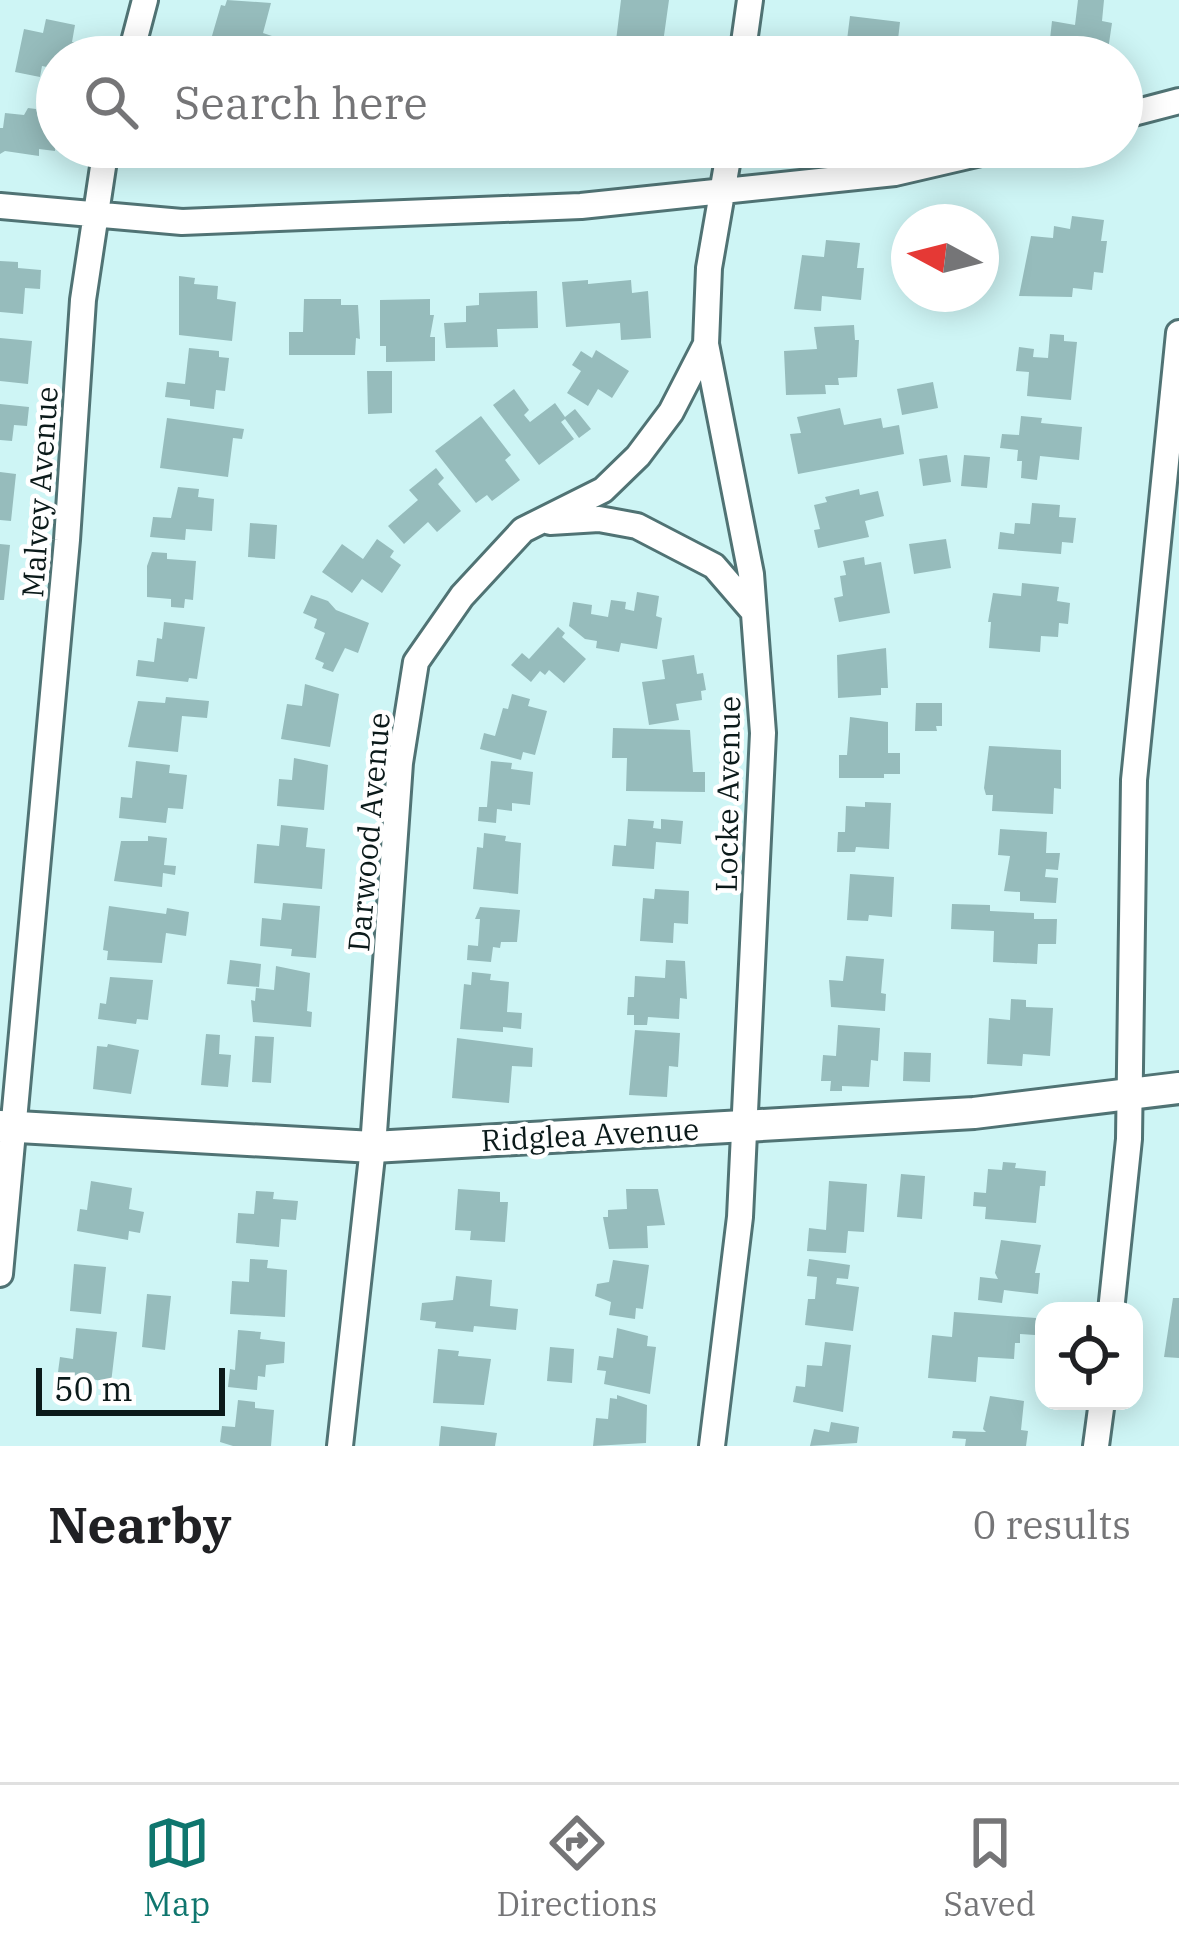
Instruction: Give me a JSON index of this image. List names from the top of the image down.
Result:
{
  "streets": {
    "street": [
      "Malvey Avenue",
      "Locke Avenue",
      "Darwood Avenue",
      "Ridglea Avenue"
    ]
  },
  "crossings": [
    ["Malvey Avenue", "Ridglea Avenue"],
    ["Locke Avenue", "Darwood Avenue"],
    ["Locke Avenue", "Ridglea Avenue"],
    ["Darwood Avenue", "Ridglea Avenue"]
  ],
  "scale_bar": "50 m",
  "north": "left",
  "page": {
    "search": "Search here",
    "scale": "50 m",
    "heading": ["Nearby", "0 results"],
    "nav": ["Map", "Directions", "Saved"]
  }
}
